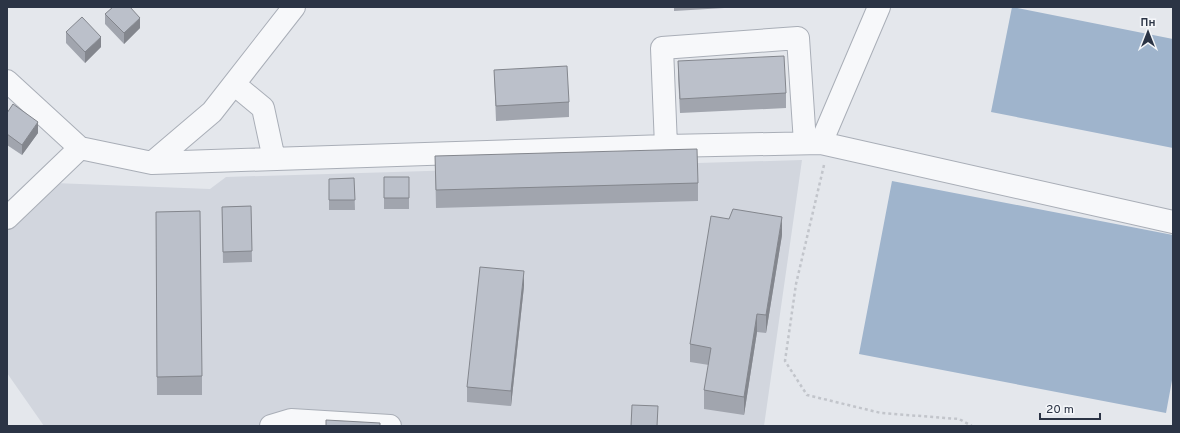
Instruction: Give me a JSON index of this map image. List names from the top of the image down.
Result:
{
  "scale_bar": "20 m",
  "north": "top"
}
